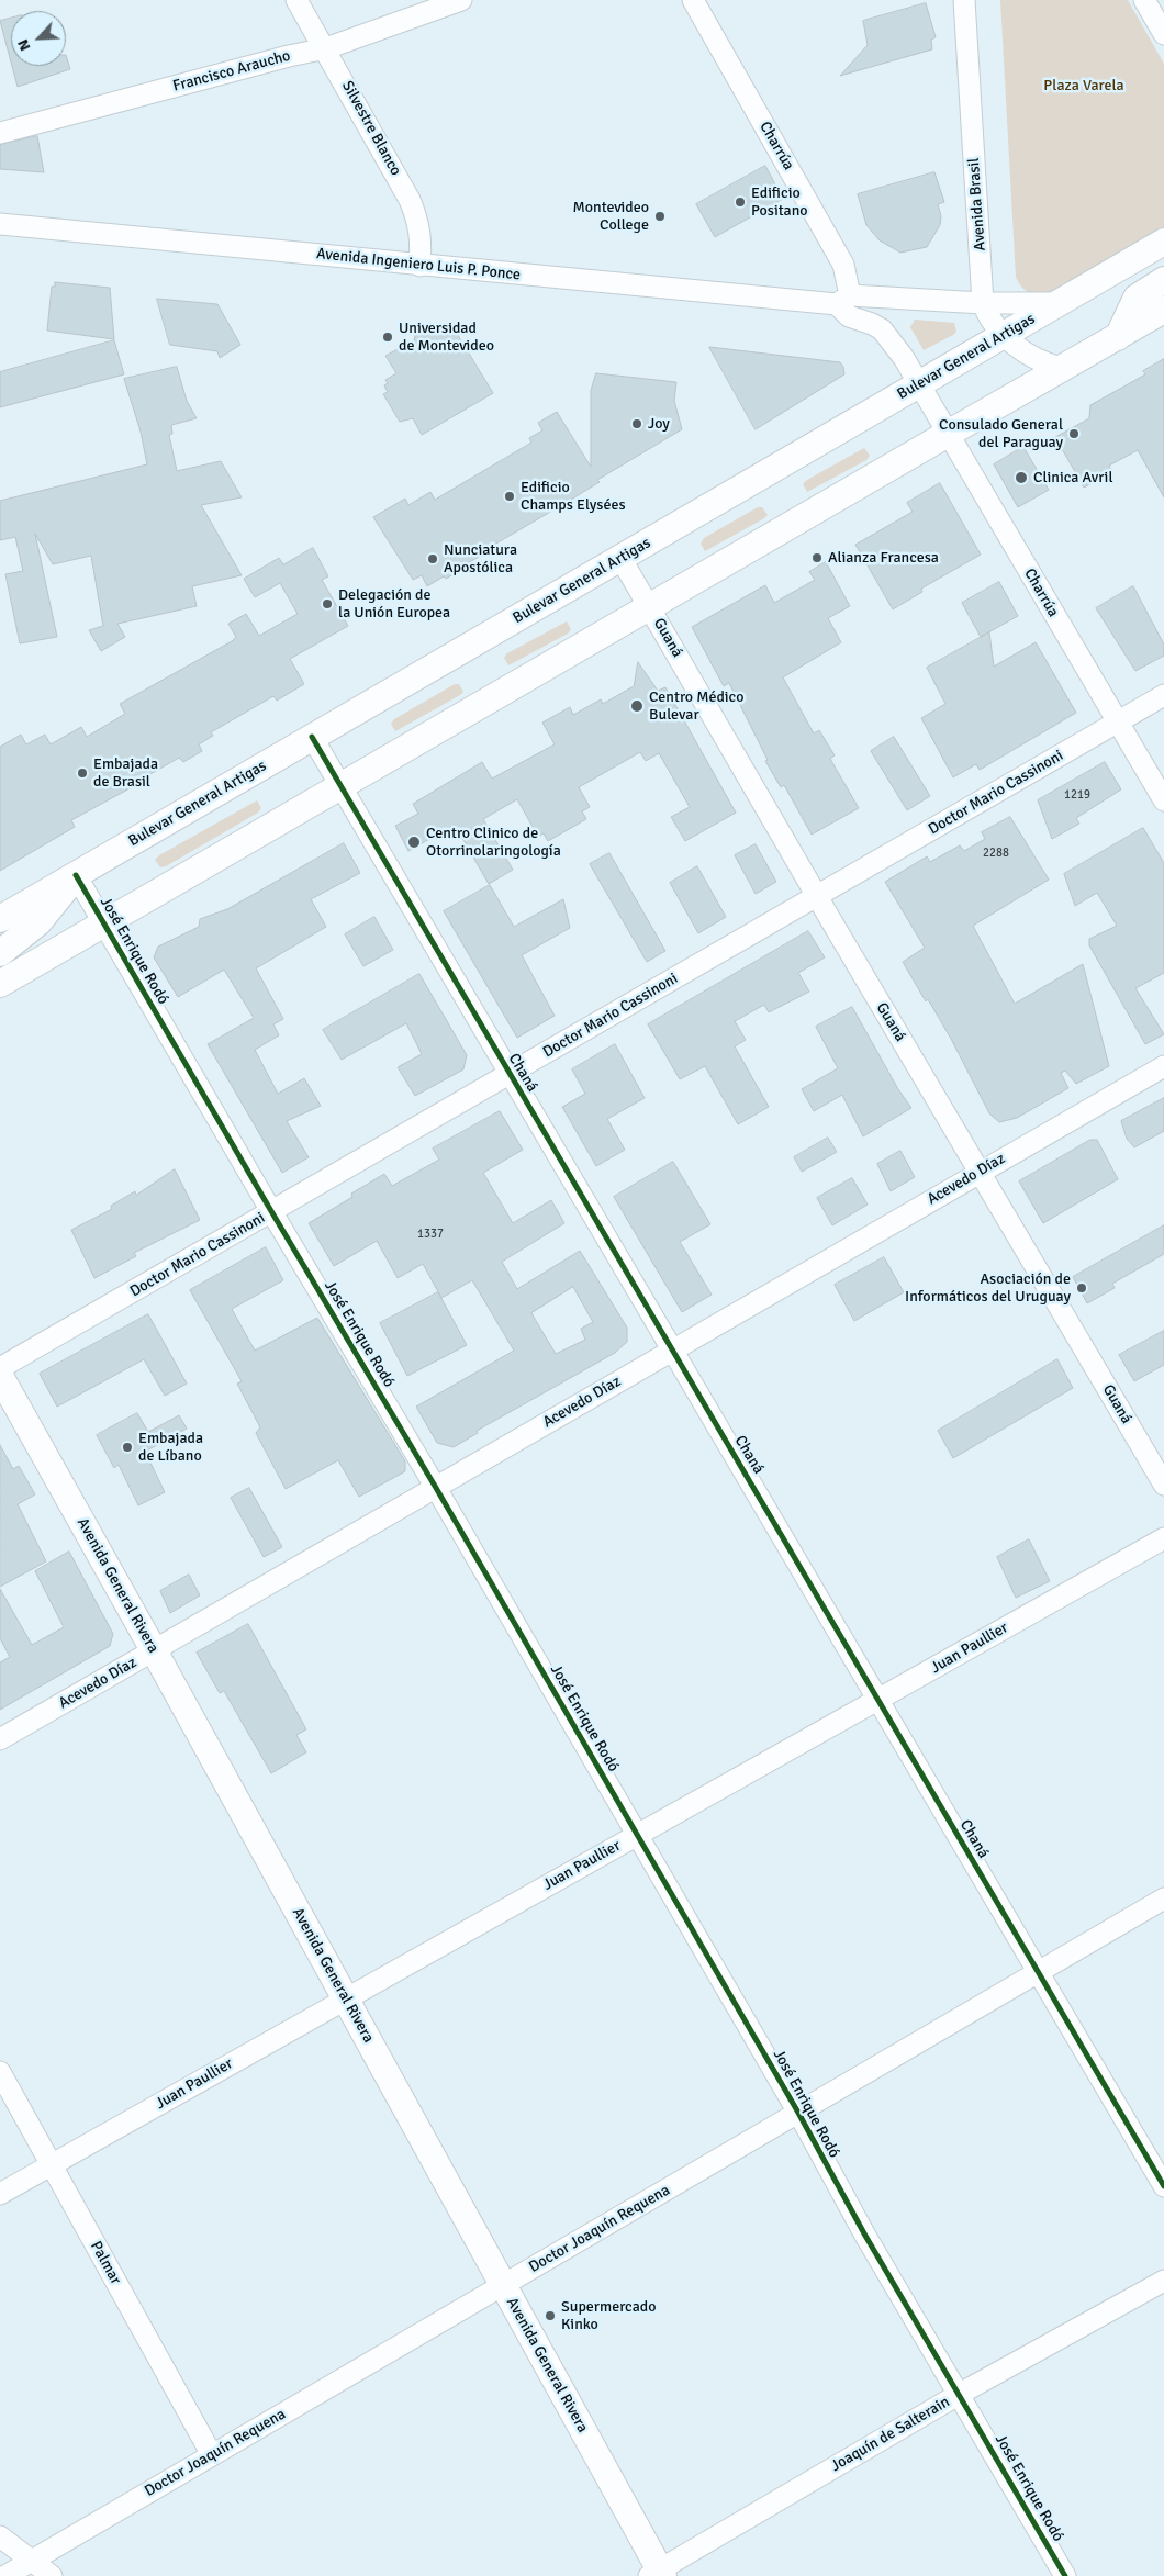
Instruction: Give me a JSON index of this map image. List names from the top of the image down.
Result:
{
  "streets": {
    "main road": ["Bulevar General Artigas", "Avenida General Rivera"],
    "street": [
      "Francisco Araucho",
      "Silvestre Blanco",
      "Charrúa",
      "Avenida Brasil",
      "Avenida Ingeniero Luis P. Ponce",
      "Guaná",
      "Doctor Mario Cassinoni",
      "José Enrique Rodó",
      "Chaná",
      "Acevedo Díaz",
      "Juan Paullier",
      "Doctor Joaquín Requena",
      "Palmar",
      "Joaquín de Salterain"
    ]
  },
  "crossings": [
    ["Francisco Araucho", "Silvestre Blanco"],
    ["Silvestre Blanco", "Avenida Ingeniero Luis P. Ponce"],
    ["Charrúa", "Avenida Ingeniero Luis P. Ponce"],
    ["Charrúa", "Bulevar General Artigas"],
    ["Charrúa", "Doctor Mario Cassinoni"],
    ["Avenida Brasil", "Avenida Ingeniero Luis P. Ponce"],
    ["Avenida Brasil", "Bulevar General Artigas"],
    ["Avenida Ingeniero Luis P. Ponce", "Bulevar General Artigas"],
    ["Bulevar General Artigas", "Guaná"],
    ["Bulevar General Artigas", "José Enrique Rodó"],
    ["Bulevar General Artigas", "Chaná"],
    ["Guaná", "Doctor Mario Cassinoni"],
    ["Guaná", "Acevedo Díaz"],
    ["Doctor Mario Cassinoni", "José Enrique Rodó"],
    ["Doctor Mario Cassinoni", "Chaná"],
    ["José Enrique Rodó", "Acevedo Díaz"],
    ["José Enrique Rodó", "Juan Paullier"],
    ["José Enrique Rodó", "Doctor Joaquín Requena"],
    ["José Enrique Rodó", "Joaquín de Salterain"],
    ["Chaná", "Acevedo Díaz"],
    ["Chaná", "Juan Paullier"],
    ["Chaná", "Doctor Joaquín Requena"],
    ["Acevedo Díaz", "Avenida General Rivera"],
    ["Avenida General Rivera", "Juan Paullier"],
    ["Avenida General Rivera", "Doctor Joaquín Requena"],
    ["Avenida General Rivera", "Joaquín de Salterain"],
    ["Juan Paullier", "Palmar"],
    ["Doctor Joaquín Requena", "Palmar"]
  ],
  "parks": ["Plaza Varela"],
  "places": [
    "Edificio Positano",
    "Montevideo College",
    "Universidad de Montevideo",
    "Joy",
    "Consulado General del Paraguay",
    "Clinica Avril",
    "Edificio Champs Elysées",
    "Alianza Francesa",
    "Nunciatura Apostólica",
    "Delegación de la Unión Europea",
    "Centro Médico Bulevar",
    "Embajada de Brasil",
    "Centro Clinico de Otorrinolaringología",
    "Asociación de Informáticos del Uruguay",
    "Embajada de Líbano",
    "Supermercado Kinko"
  ],
  "house_numbers": ["1219", "2288", "1337"],
  "north": "bottom left"
}
